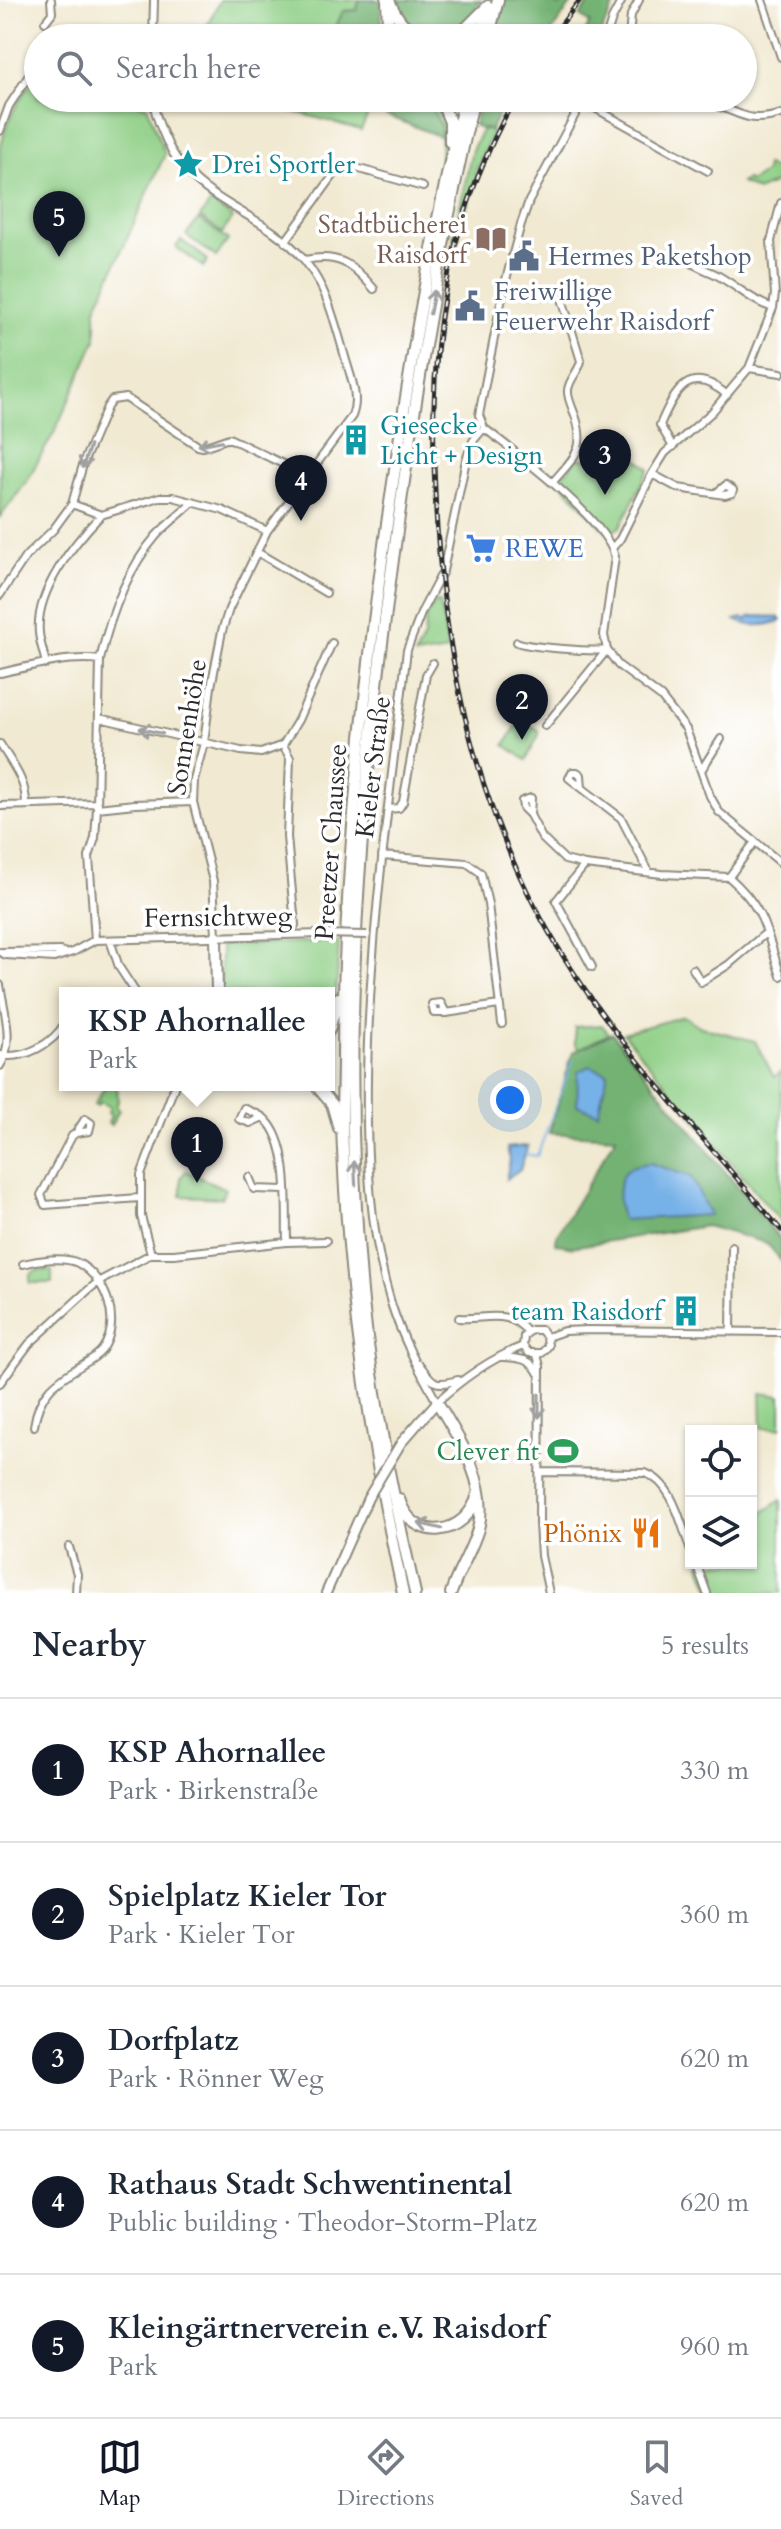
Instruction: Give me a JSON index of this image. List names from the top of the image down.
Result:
{
  "streets": {
    "highway": ["Preetzer Chaussee"],
    "street": ["Sonnenhöhe", "Kieler Straße", "Fernsichtweg"]
  },
  "crossings": [
    ["Sonnenhöhe", "Fernsichtweg"],
    ["Kieler Straße", "Fernsichtweg"]
  ],
  "places": {
    "place": ["Drei Sportler"],
    "library": ["Stadtbücherei Raisdorf"],
    "public building": ["Hermes Paketshop", "Freiwillige Feuerwehr Raisdorf"],
    "building": ["Giesecke Licht + Design", "team Raisdorf"],
    "supermarket": ["REWE"],
    "sports": ["Clever fit"],
    "restaurant": ["Phönix"]
  },
  "page": {
    "search": "Search here",
    "pins": [
      "5",
      "3",
      "4",
      "2",
      "1"
    ],
    "popup": ["KSP Ahornallee", "Park"],
    "heading": ["Nearby", "5 results"],
    "list": [
      {
        "mark": "1",
        "name": "KSP Ahornallee",
        "note": "Park · Birkenstraße",
        "value": "330 m"
      },
      {
        "mark": "2",
        "name": "Spielplatz Kieler Tor",
        "note": "Park · Kieler Tor",
        "value": "360 m"
      },
      {
        "mark": "3",
        "name": "Dorfplatz",
        "note": "Park · Rönner Weg",
        "value": "620 m"
      },
      {
        "mark": "4",
        "name": "Rathaus Stadt Schwentinental",
        "note": "Public building · Theodor-Storm-Platz",
        "value": "620 m"
      },
      {
        "mark": "5",
        "name": "Kleingärtnerverein e.V. Raisdorf",
        "note": "Park",
        "value": "960 m"
      }
    ],
    "nav": ["Map", "Directions", "Saved"]
  }
}
